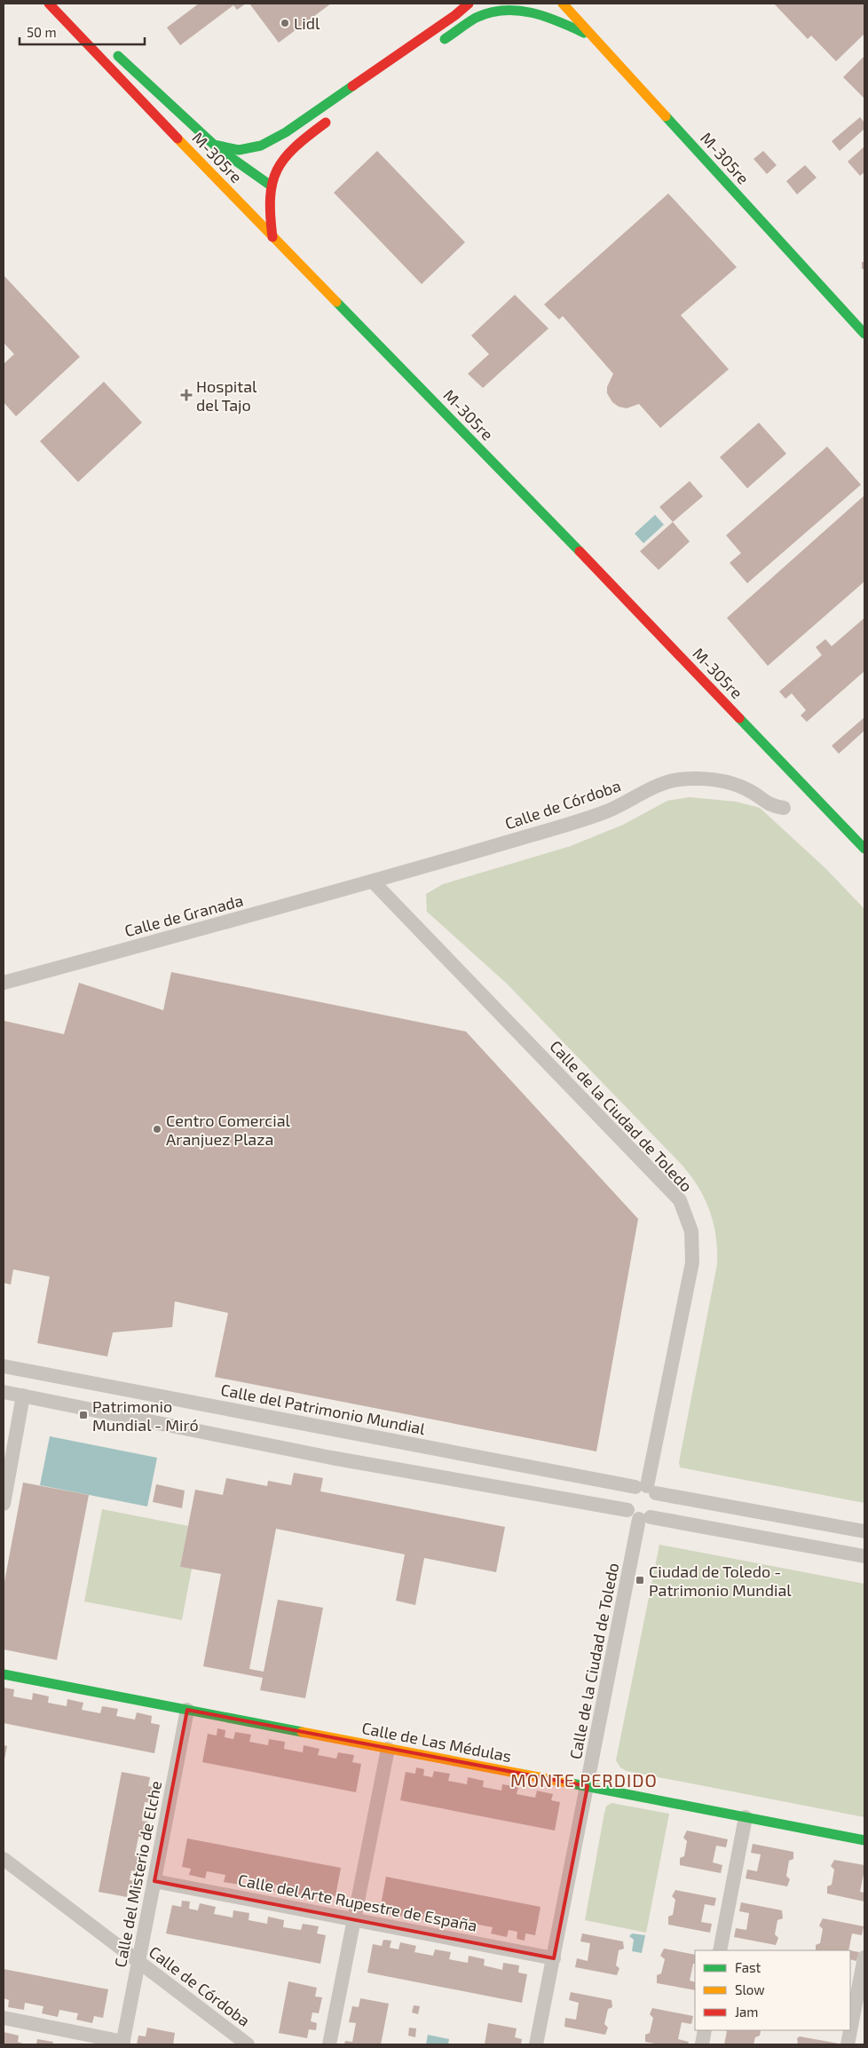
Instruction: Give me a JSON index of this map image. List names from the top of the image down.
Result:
{
  "streets": {
    "main road": ["M-305re", "Calle de Las Médulas"],
    "street": [
      "Calle de Córdoba",
      "Calle de Granada",
      "Calle de la Ciudad de Toledo",
      "Calle del Patrimonio Mundial",
      "Calle del Misterio de Elche",
      "Calle del Arte Rupestre de España"
    ]
  },
  "crossings": [
    ["Calle de Córdoba", "Calle de Granada"],
    ["Calle de Córdoba", "Calle de la Ciudad de Toledo"],
    ["Calle de Córdoba", "Calle del Misterio de Elche"],
    ["Calle de Granada", "Calle de la Ciudad de Toledo"],
    ["Calle de la Ciudad de Toledo", "Calle del Patrimonio Mundial"],
    ["Calle de la Ciudad de Toledo", "Calle de Las Médulas"],
    ["Calle de la Ciudad de Toledo", "Calle del Arte Rupestre de España"],
    ["Calle de Las Médulas", "Calle del Misterio de Elche"],
    ["Calle del Misterio de Elche", "Calle del Arte Rupestre de España"]
  ],
  "districts": ["MONTE PERDIDO"],
  "places": {
    "other": ["Lidl", "Centro Comercial Aranjuez Plaza"],
    "health": ["Hospital del Tajo"],
    "transit": ["Patrimonio Mundial - Miró", "Ciudad de Toledo - Patrimonio Mundial"]
  },
  "legend": ["Fast", "Slow", "Jam"],
  "scale_bar": "50 m"
}
